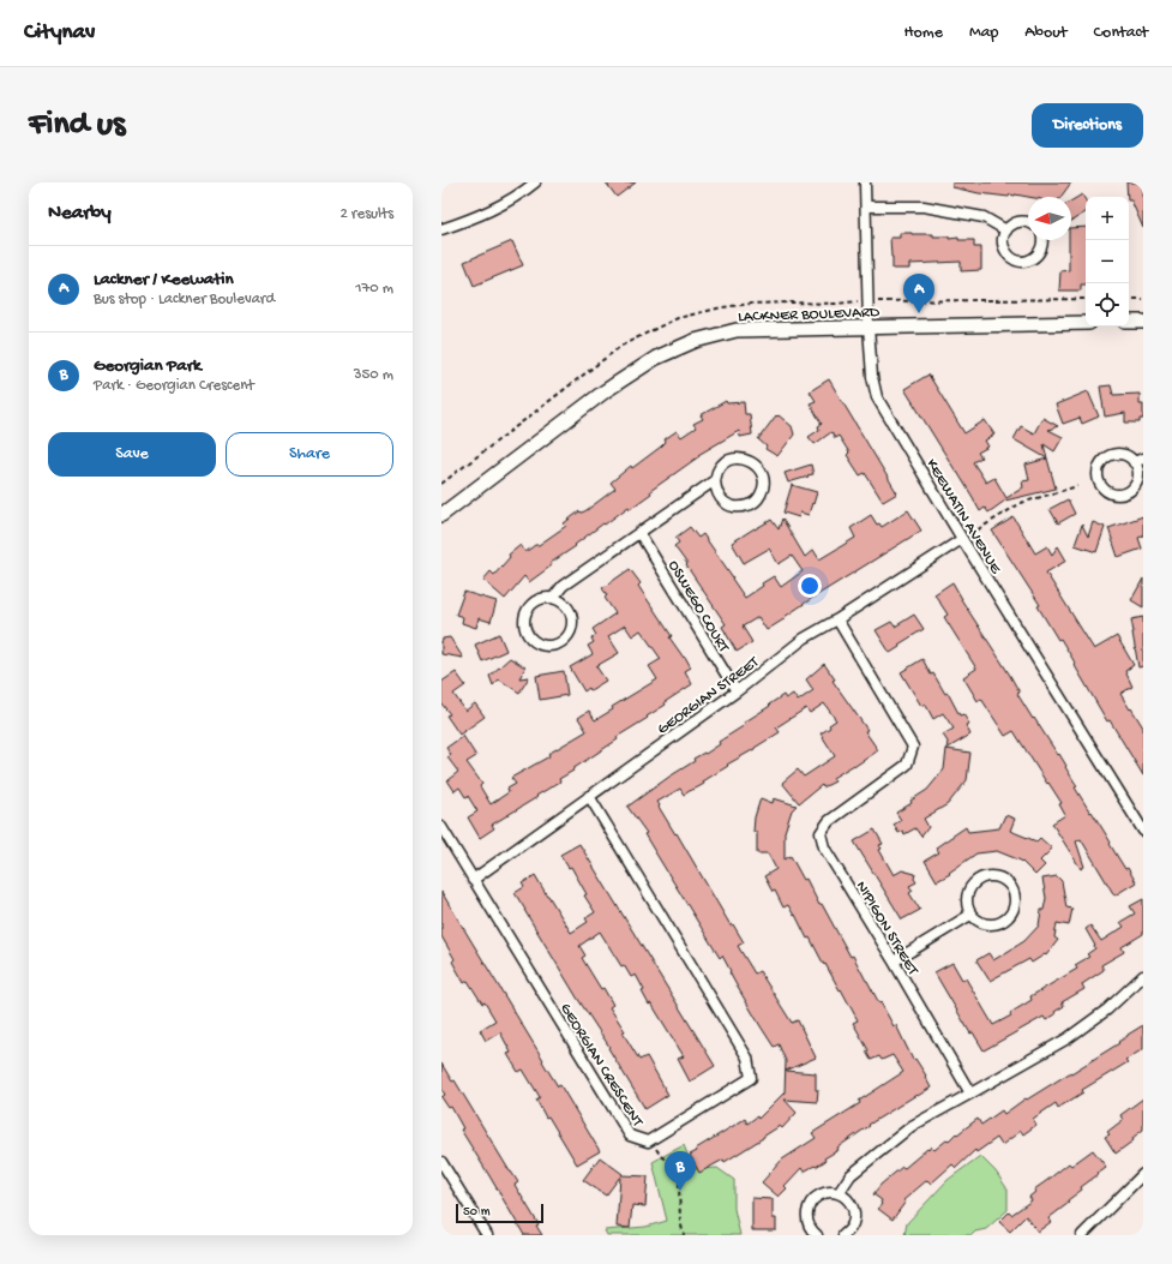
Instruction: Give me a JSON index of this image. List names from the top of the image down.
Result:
{
  "streets": {
    "main road": ["LACKNER BOULEVARD"],
    "street": [
      "KEEWATIN AVENUE",
      "OSWEGO COURT",
      "GEORGIAN STREET",
      "NIPIGON STREET",
      "GEORGIAN CRESCENT"
    ]
  },
  "crossings": [
    ["LACKNER BOULEVARD", "KEEWATIN AVENUE"],
    ["KEEWATIN AVENUE", "GEORGIAN STREET"],
    ["OSWEGO COURT", "GEORGIAN STREET"],
    ["GEORGIAN STREET", "NIPIGON STREET"],
    ["GEORGIAN STREET", "GEORGIAN CRESCENT"]
  ],
  "scale_bar": "50 m",
  "north": "left",
  "page": {
    "header": "Citynav",
    "nav": [
      "Home",
      "Map",
      "About",
      "Contact"
    ],
    "buttons": [
      "Directions",
      ["Save", "Share"]
    ],
    "title": "Find us",
    "heading": ["Nearby", "2 results"],
    "map_buttons": ["+", "−"],
    "list": [
      {
        "mark": "A",
        "name": "Lackner / Keewatin",
        "note": "Bus stop · Lackner Boulevard",
        "value": "170 m"
      },
      {
        "mark": "B",
        "name": "Georgian Park",
        "note": "Park · Georgian Crescent",
        "value": "350 m"
      }
    ],
    "pins": ["A", "B"],
    "scale": "50 m"
  }
}
